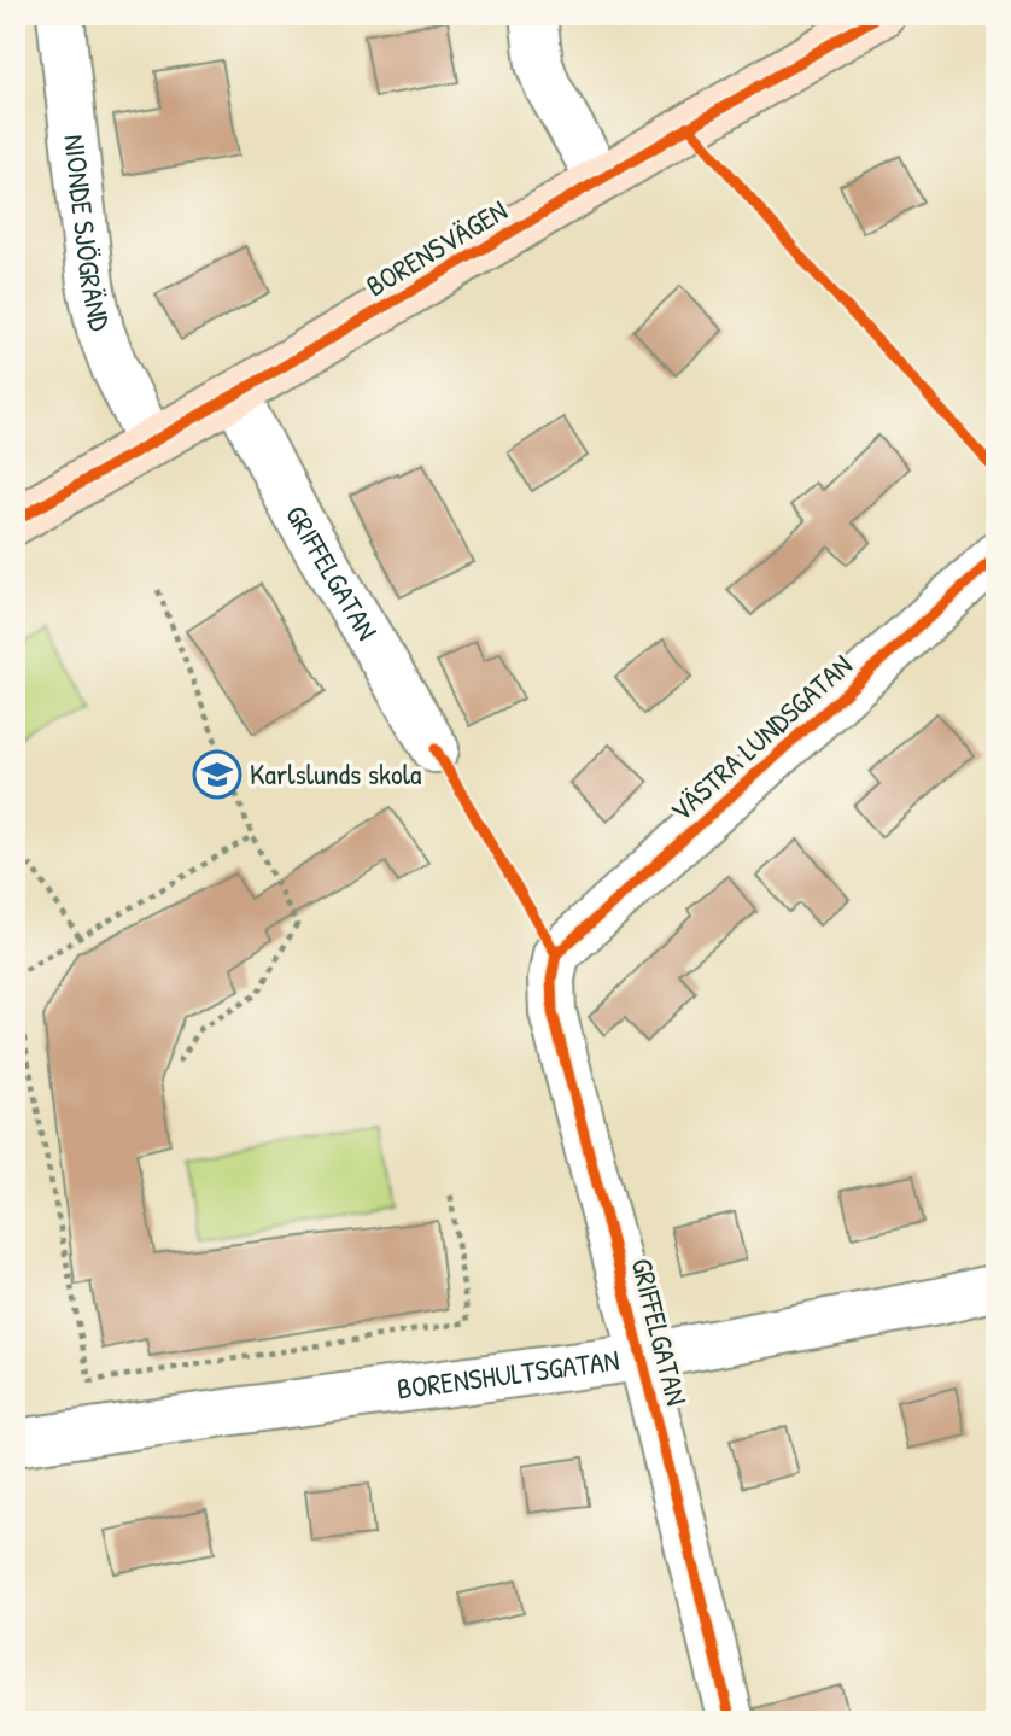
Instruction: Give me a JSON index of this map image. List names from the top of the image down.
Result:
{
  "streets": {
    "street": [
      "NIONDE SJÖGRÄND",
      "BORENSVÄGEN",
      "GRIFFELGATAN",
      "VÄSTRA LUNDSGATAN",
      "BORENSHULTSGATAN"
    ]
  },
  "crossings": [
    ["NIONDE SJÖGRÄND", "BORENSVÄGEN"],
    ["BORENSVÄGEN", "GRIFFELGATAN"],
    ["GRIFFELGATAN", "VÄSTRA LUNDSGATAN"],
    ["GRIFFELGATAN", "BORENSHULTSGATAN"]
  ],
  "places": {
    "school or university": ["Karlslunds skola"]
  }
}
